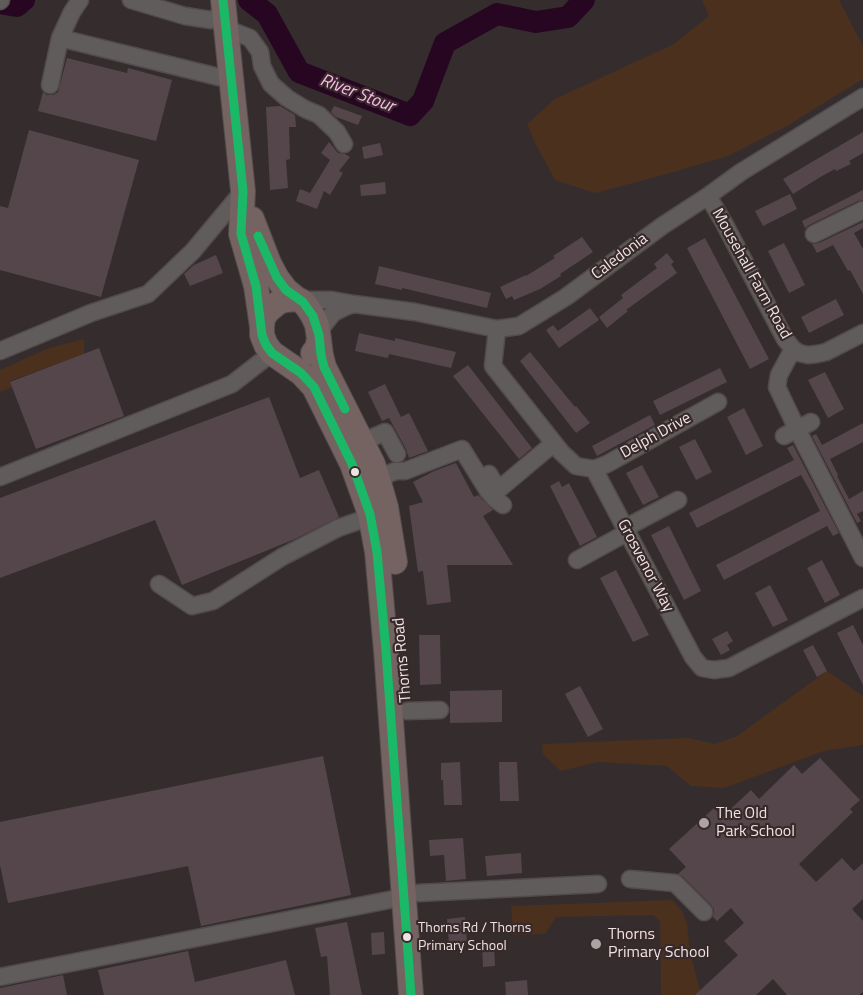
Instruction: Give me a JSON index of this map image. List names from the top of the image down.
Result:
{
  "streets": {
    "highway": ["Thorns Road"],
    "street": [
      "Caledonia",
      "Mousehall Farm Road",
      "Delph Drive",
      "Grosvenor Way"
    ]
  },
  "crossings": [
    ["Caledonia", "Mousehall Farm Road"],
    ["Caledonia", "Thorns Road"],
    ["Delph Drive", "Grosvenor Way"]
  ],
  "water": ["River Stour"],
  "places": ["The Old Park School", "Thorns Rd / Thorns Primary School", "Thorns Primary School"]
}
